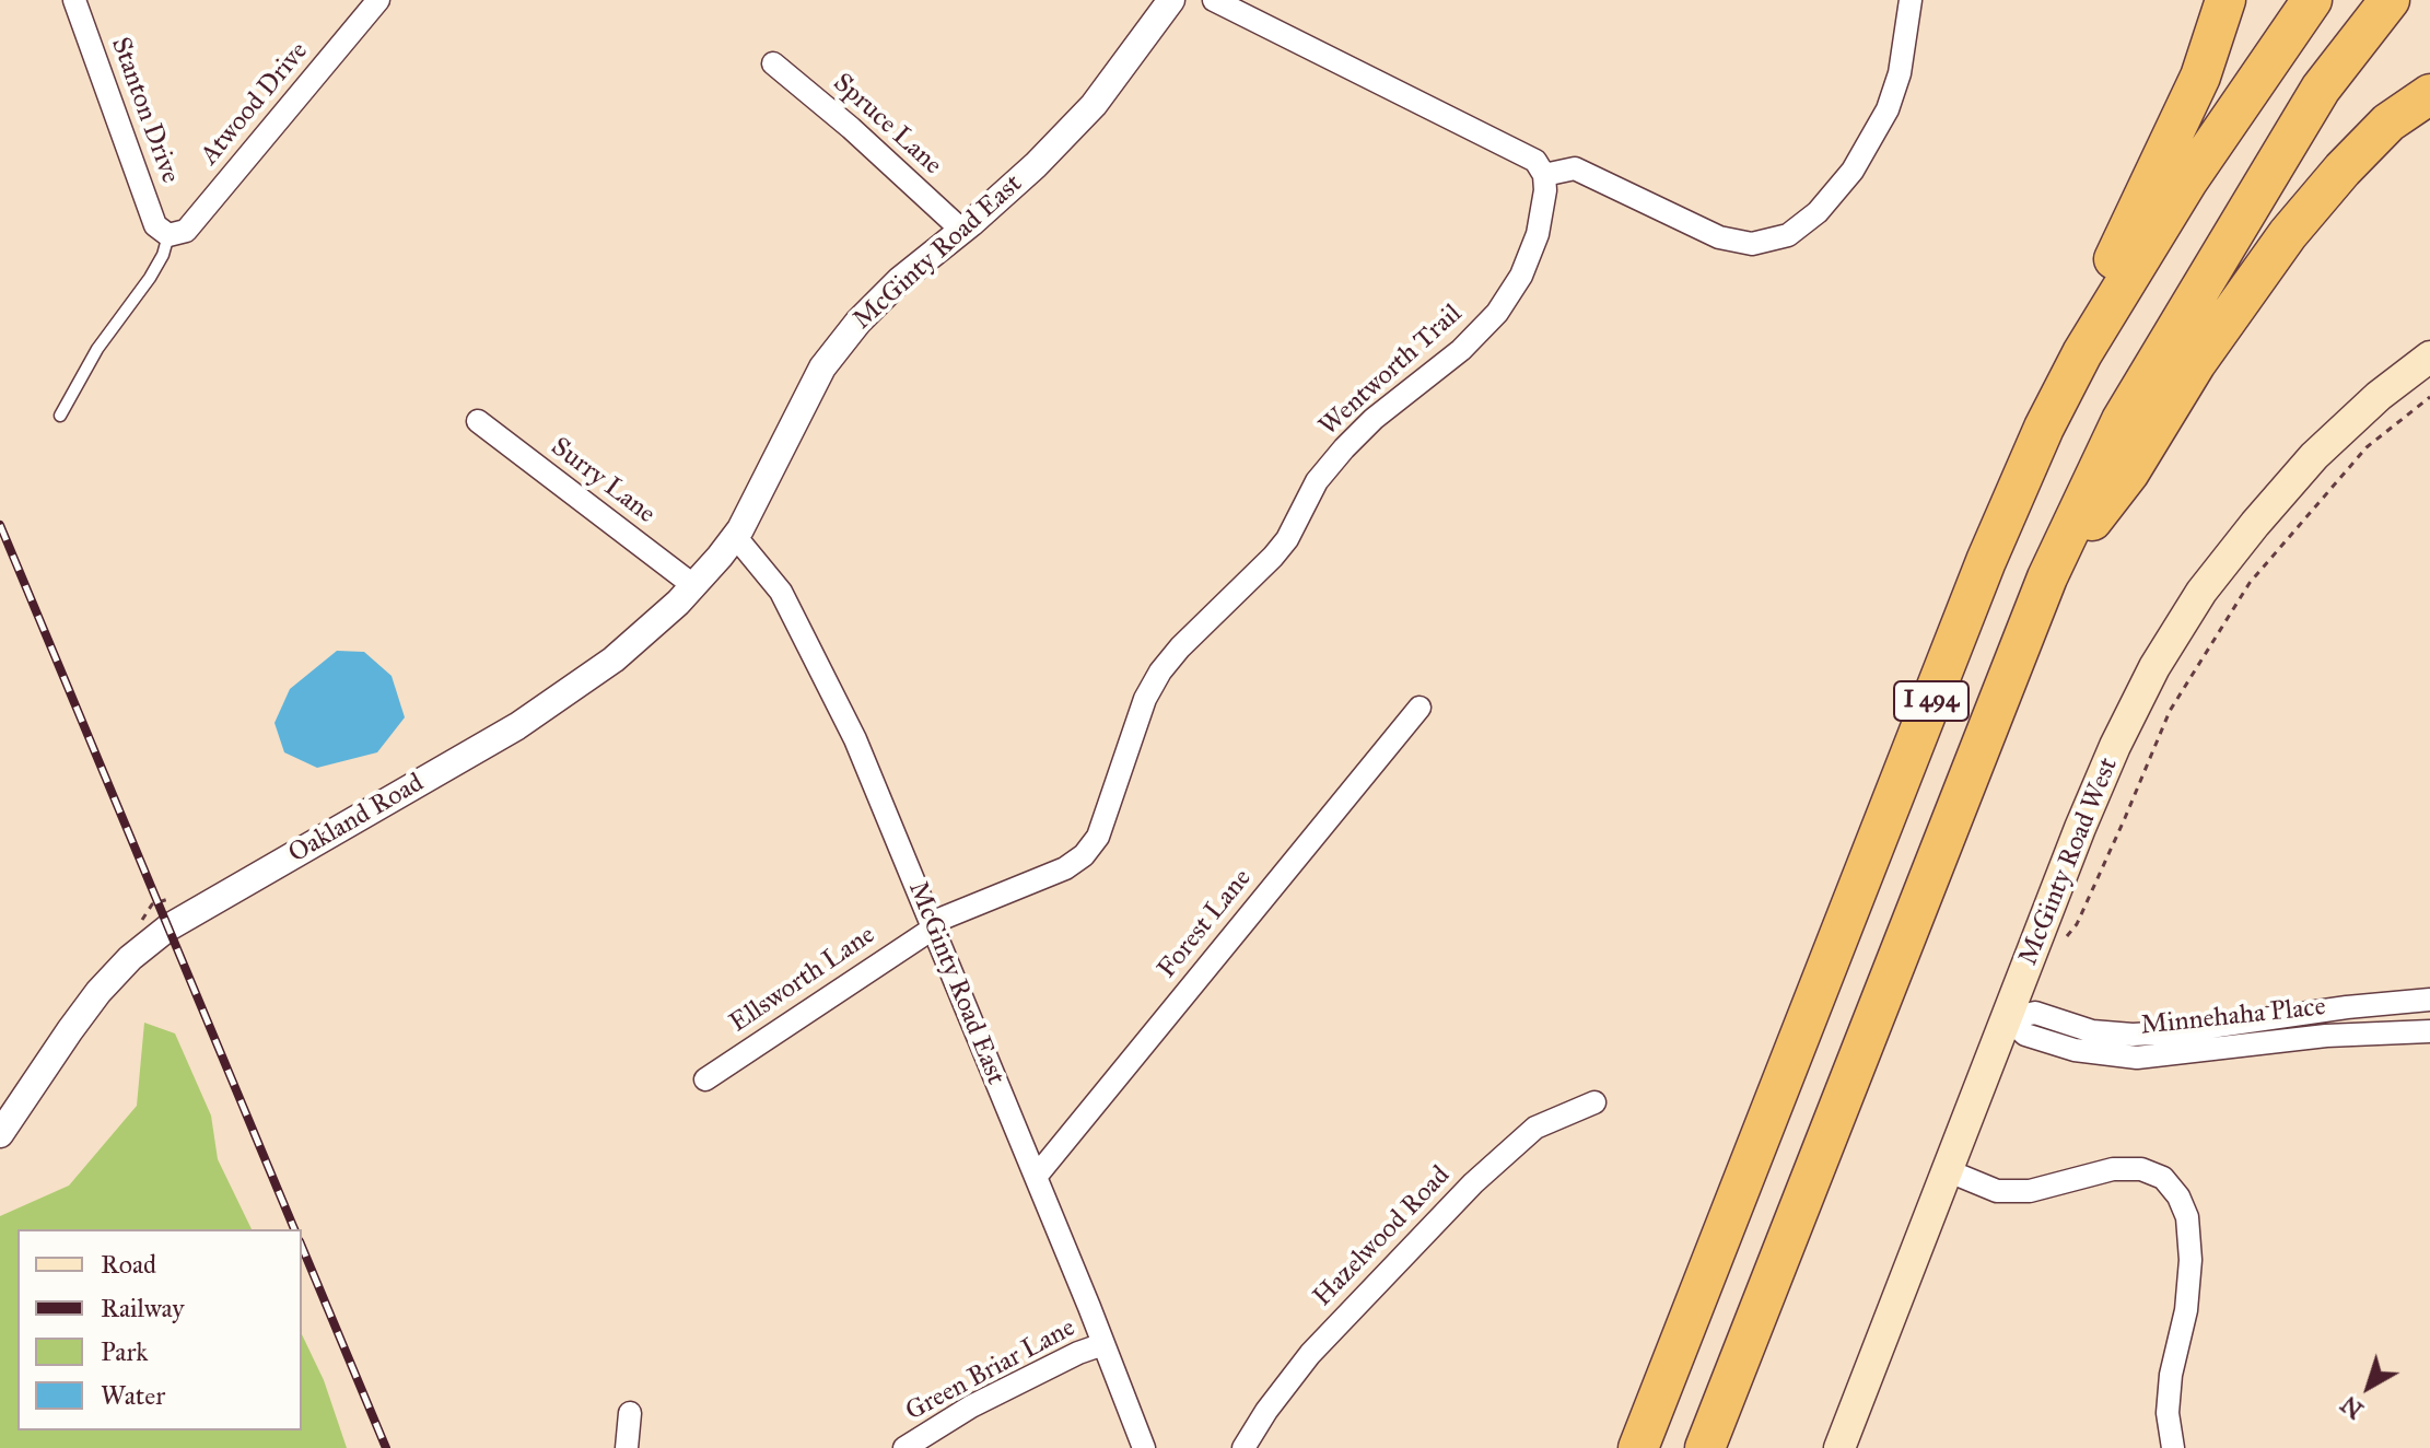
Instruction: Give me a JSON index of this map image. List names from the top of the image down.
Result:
{
  "streets": {
    "highway": ["I 494"],
    "main road": ["McGinty Road West"],
    "street": [
      "Atwood Drive",
      "Stanton Drive",
      "Spruce Lane",
      "McGinty Road East",
      "Wentworth Trail",
      "Surry Lane",
      "Oakland Road",
      "Forest Lane",
      "Ellsworth Lane",
      "Minnehaha Place",
      "Hazelwood Road",
      "Green Briar Lane"
    ]
  },
  "crossings": [
    ["Atwood Drive", "Stanton Drive"],
    ["Spruce Lane", "McGinty Road East"],
    ["McGinty Road East", "Wentworth Trail"],
    ["McGinty Road East", "Oakland Road"],
    ["McGinty Road East", "Forest Lane"],
    ["McGinty Road East", "Ellsworth Lane"],
    ["McGinty Road East", "Green Briar Lane"],
    ["Wentworth Trail", "Ellsworth Lane"],
    ["Surry Lane", "Oakland Road"],
    ["McGinty Road West", "Minnehaha Place"]
  ],
  "legend": [
    "Road",
    "Railway",
    "Park",
    "Water"
  ],
  "north": "bottom left"
}
